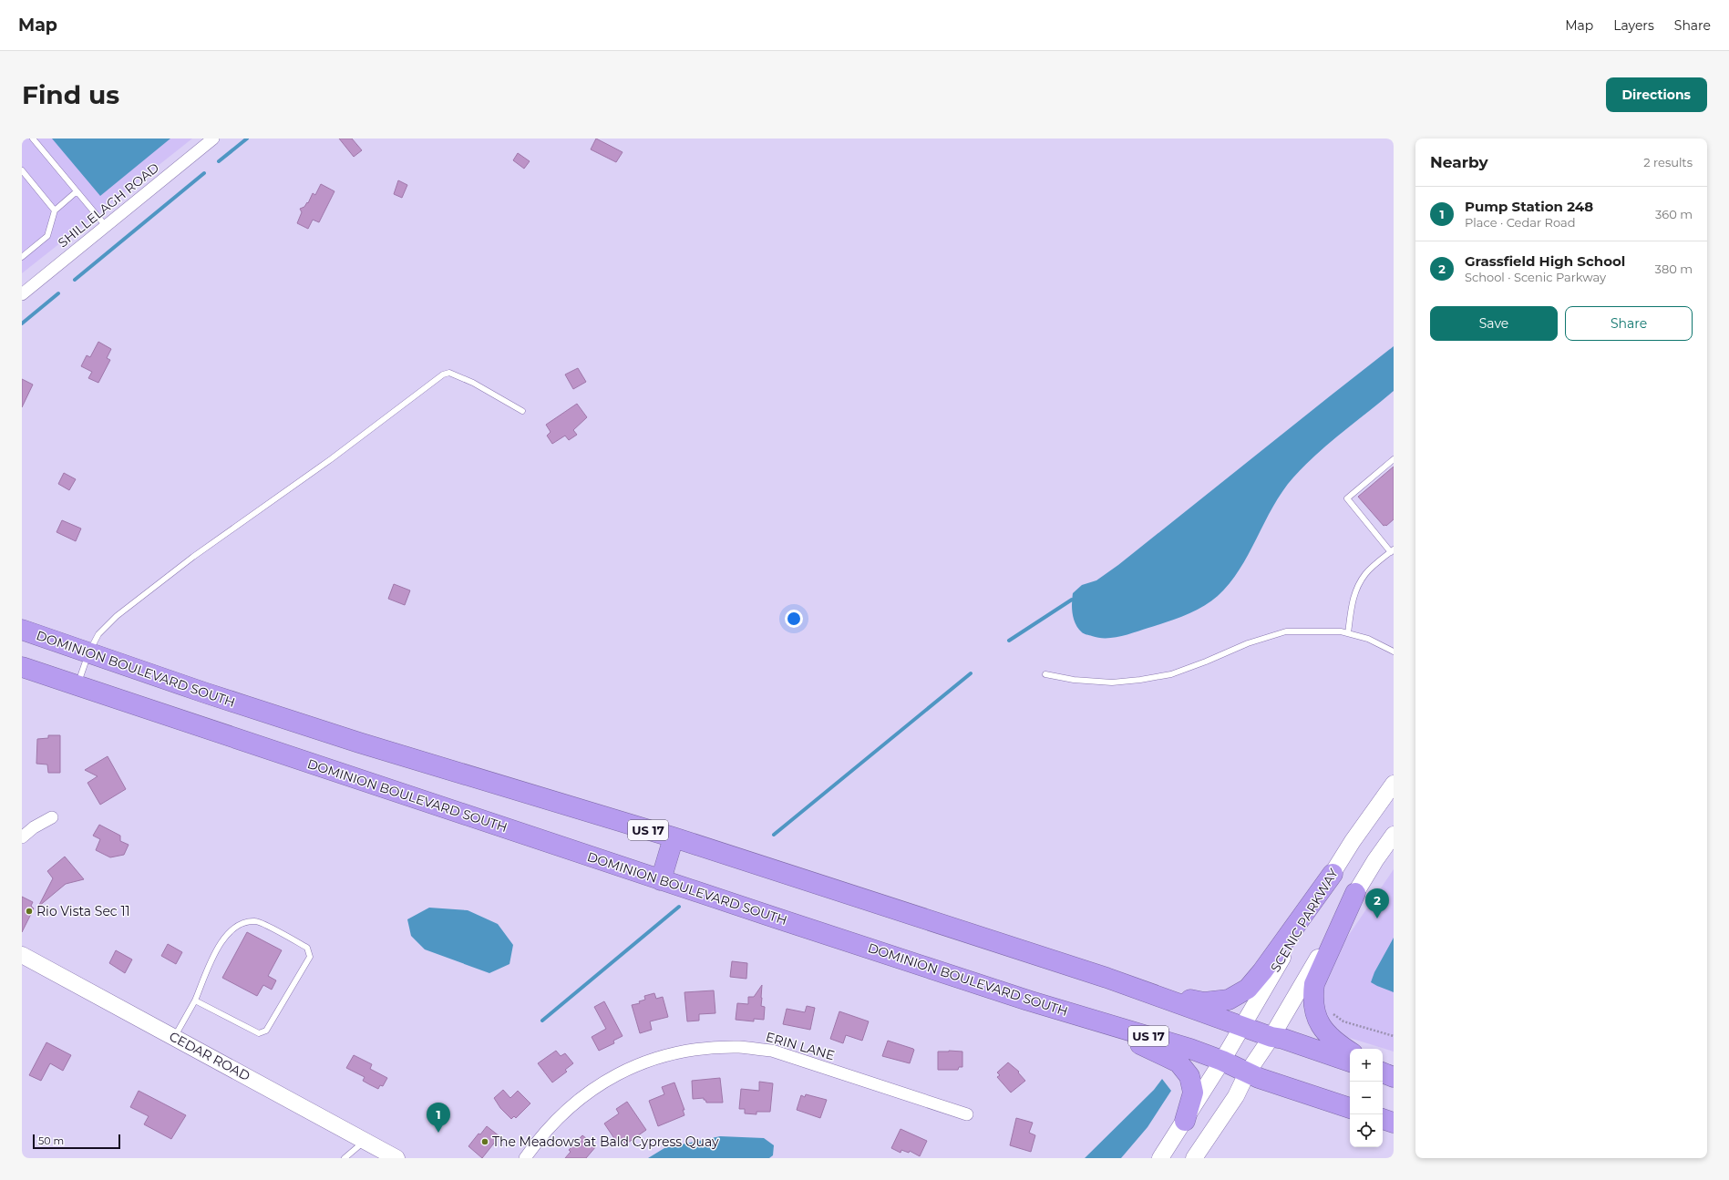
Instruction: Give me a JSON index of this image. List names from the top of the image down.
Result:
{
  "streets": {
    "highway": ["DOMINION BOULEVARD SOUTH", "US 17"],
    "street": [
      "SHILLELAGH ROAD",
      "SCENIC PARKWAY",
      "ERIN LANE",
      "CEDAR ROAD"
    ]
  },
  "crossings": [
    ["DOMINION BOULEVARD SOUTH", "SCENIC PARKWAY"]
  ],
  "places": ["Rio Vista Sec 11", "The Meadows at Bald Cypress Quay"],
  "scale_bar": "50 m",
  "page": {
    "header": "Map",
    "nav": ["Map", "Layers", "Share"],
    "buttons": [
      "Directions",
      ["Save", "Share"]
    ],
    "title": "Find us",
    "heading": ["Nearby", "2 results"],
    "list": [
      {
        "mark": "1",
        "name": "Pump Station 248",
        "note": "Place · Cedar Road",
        "value": "360 m"
      },
      {
        "mark": "2",
        "name": "Grassfield High School",
        "note": "School · Scenic Parkway",
        "value": "380 m"
      }
    ],
    "pins": ["2", "1"],
    "map_buttons": ["+", "−"],
    "scale": "50 m"
  }
}
